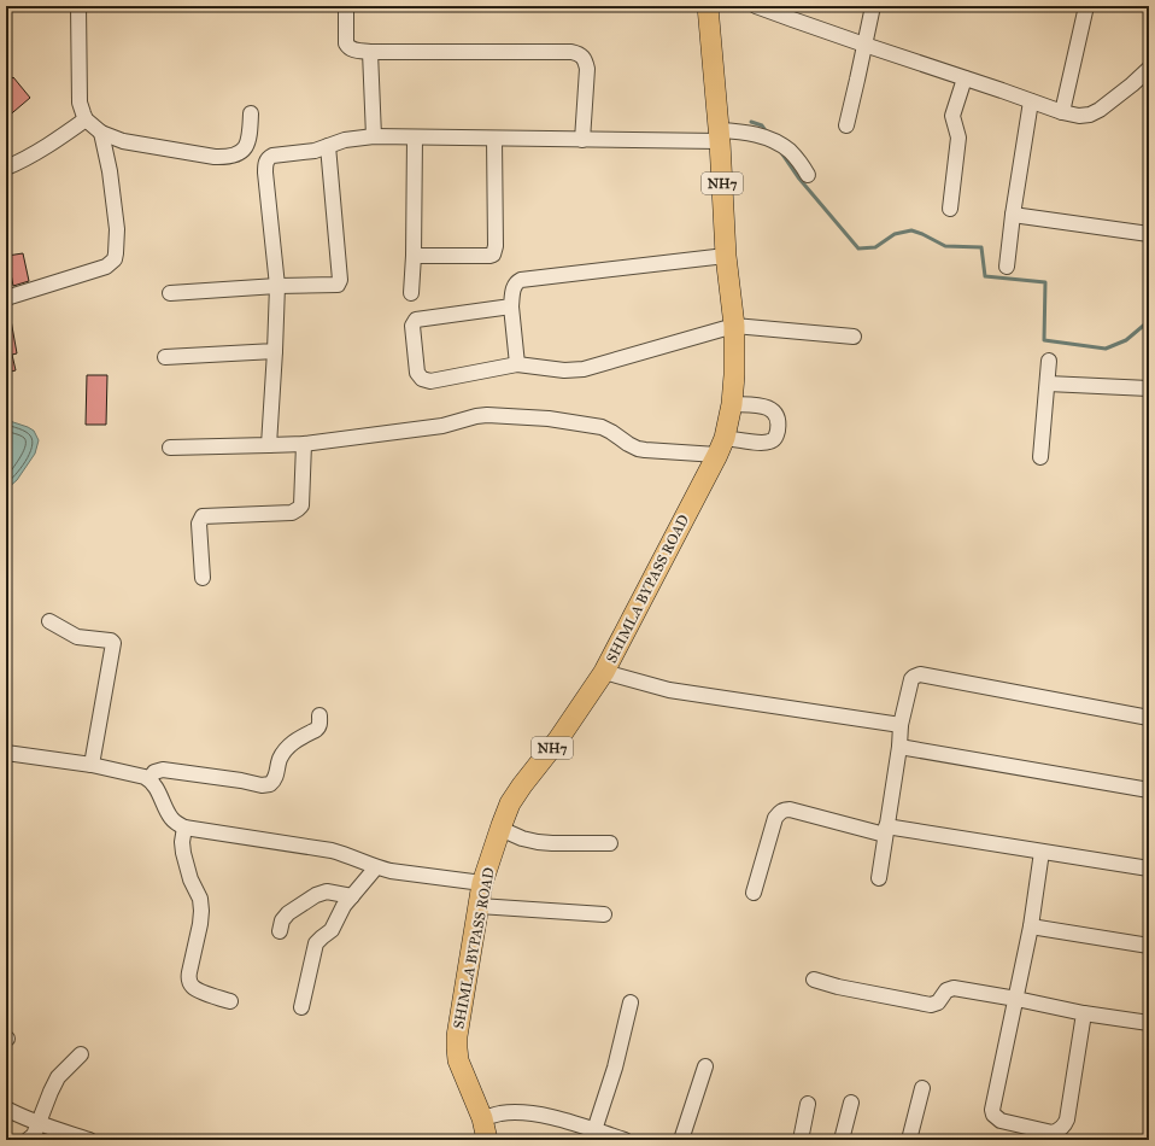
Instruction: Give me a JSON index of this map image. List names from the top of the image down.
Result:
{
  "streets": {
    "highway": ["NH7", "SHIMLA BYPASS ROAD"]
  }
}
